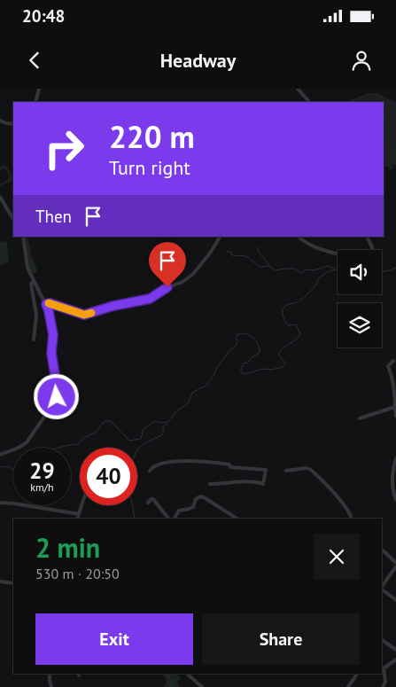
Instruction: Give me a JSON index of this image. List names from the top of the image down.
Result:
{
  "page": {
    "status": "20:48",
    "header": "Headway",
    "turn": ["220 m", "Turn right"],
    "then": "Then",
    "speed": "29 km/h",
    "limit": "40",
    "heading": ["2 min", "530 m · 20:50"],
    "buttons": ["Exit", "Share"]
  }
}
